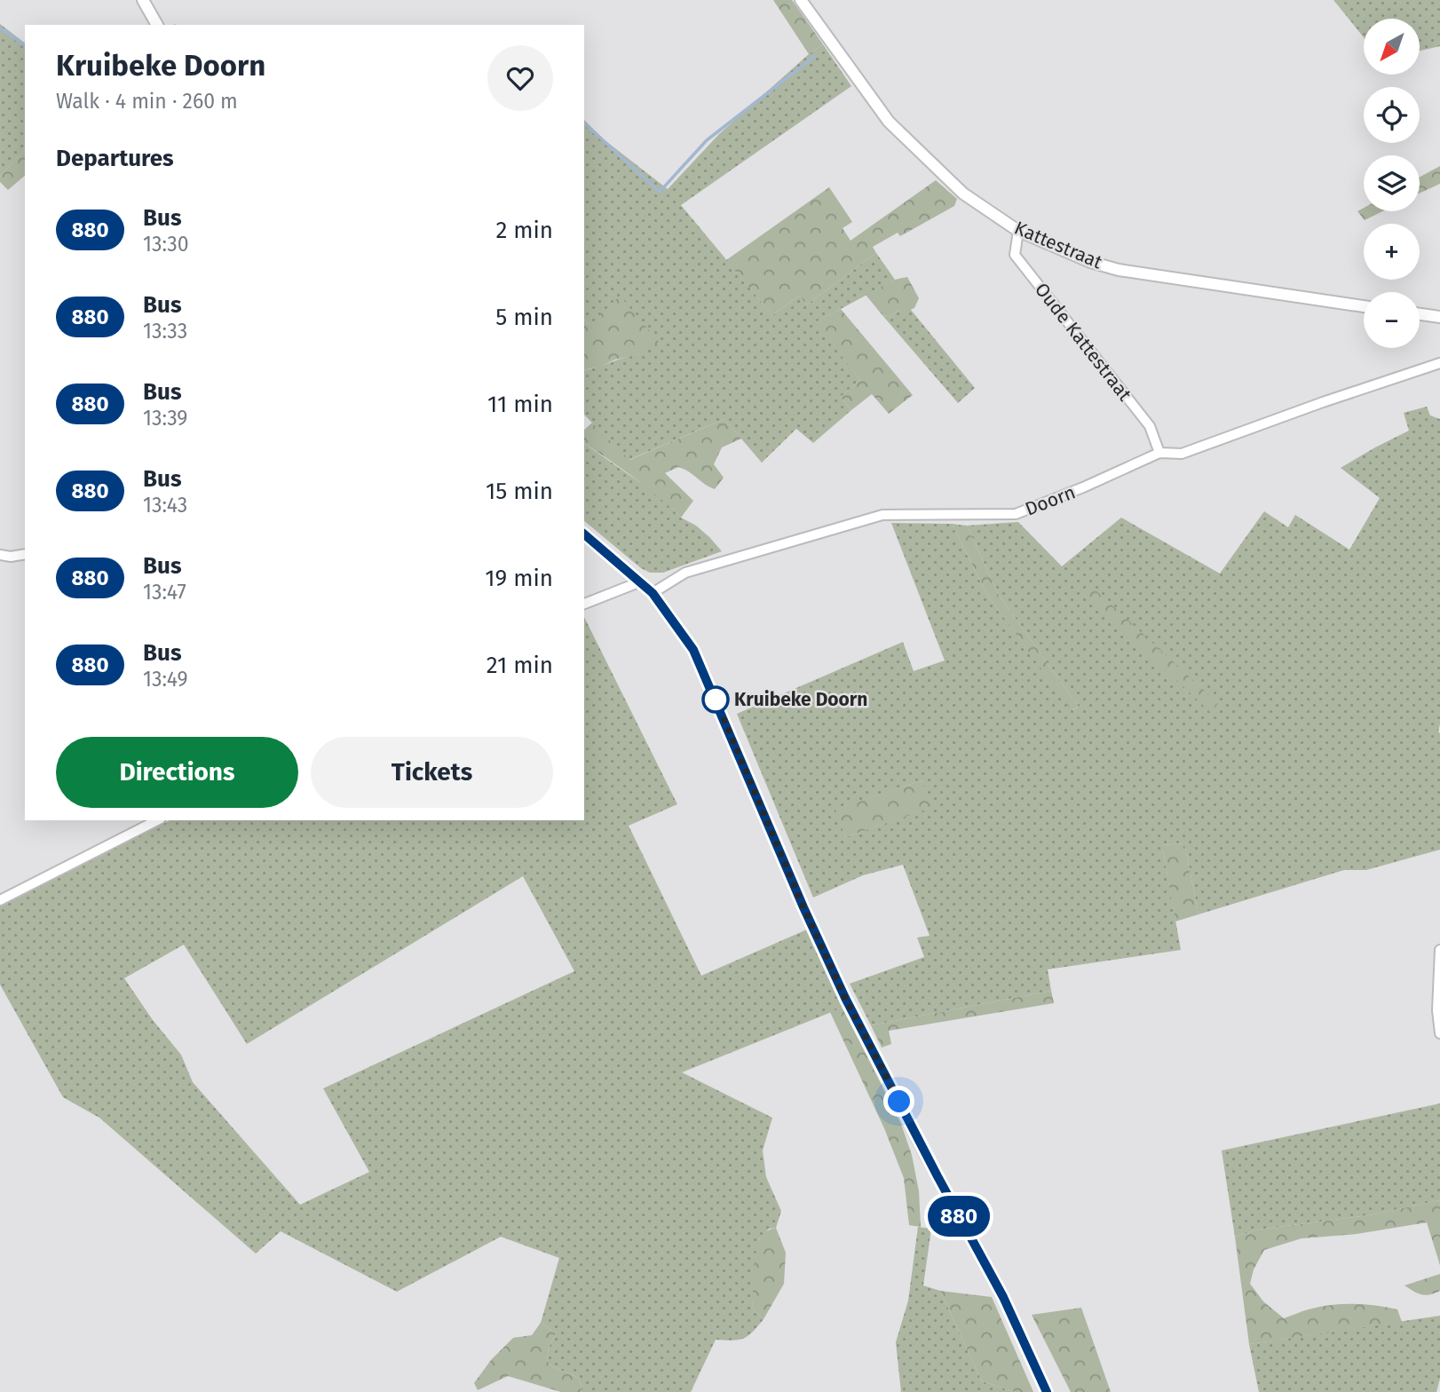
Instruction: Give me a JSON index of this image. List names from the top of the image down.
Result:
{
  "streets": {
    "street": ["Kattestraat", "Oude Kattestraat", "Doorn"]
  },
  "crossings": [
    ["Kattestraat", "Oude Kattestraat"],
    ["Oude Kattestraat", "Doorn"]
  ],
  "places": ["Kruibeke Doorn"],
  "lines": ["bus line 880"],
  "north": "bottom left",
  "page": {
    "on_map": "880",
    "map_buttons": ["+", "−"],
    "heading": [
      ["Kruibeke Doorn", "Walk · 4 min · 260 m"],
      "Departures"
    ],
    "list": [
      {
        "mark": "880",
        "name": "Bus",
        "note": "13:30",
        "value": "2 min"
      },
      {
        "mark": "880",
        "name": "Bus",
        "note": "13:33",
        "value": "5 min"
      },
      {
        "mark": "880",
        "name": "Bus",
        "note": "13:39",
        "value": "11 min"
      },
      {
        "mark": "880",
        "name": "Bus",
        "note": "13:43",
        "value": "15 min"
      },
      {
        "mark": "880",
        "name": "Bus",
        "note": "13:47",
        "value": "19 min"
      },
      {
        "mark": "880",
        "name": "Bus",
        "note": "13:49",
        "value": "21 min"
      }
    ],
    "buttons": ["Directions", "Tickets"]
  }
}
